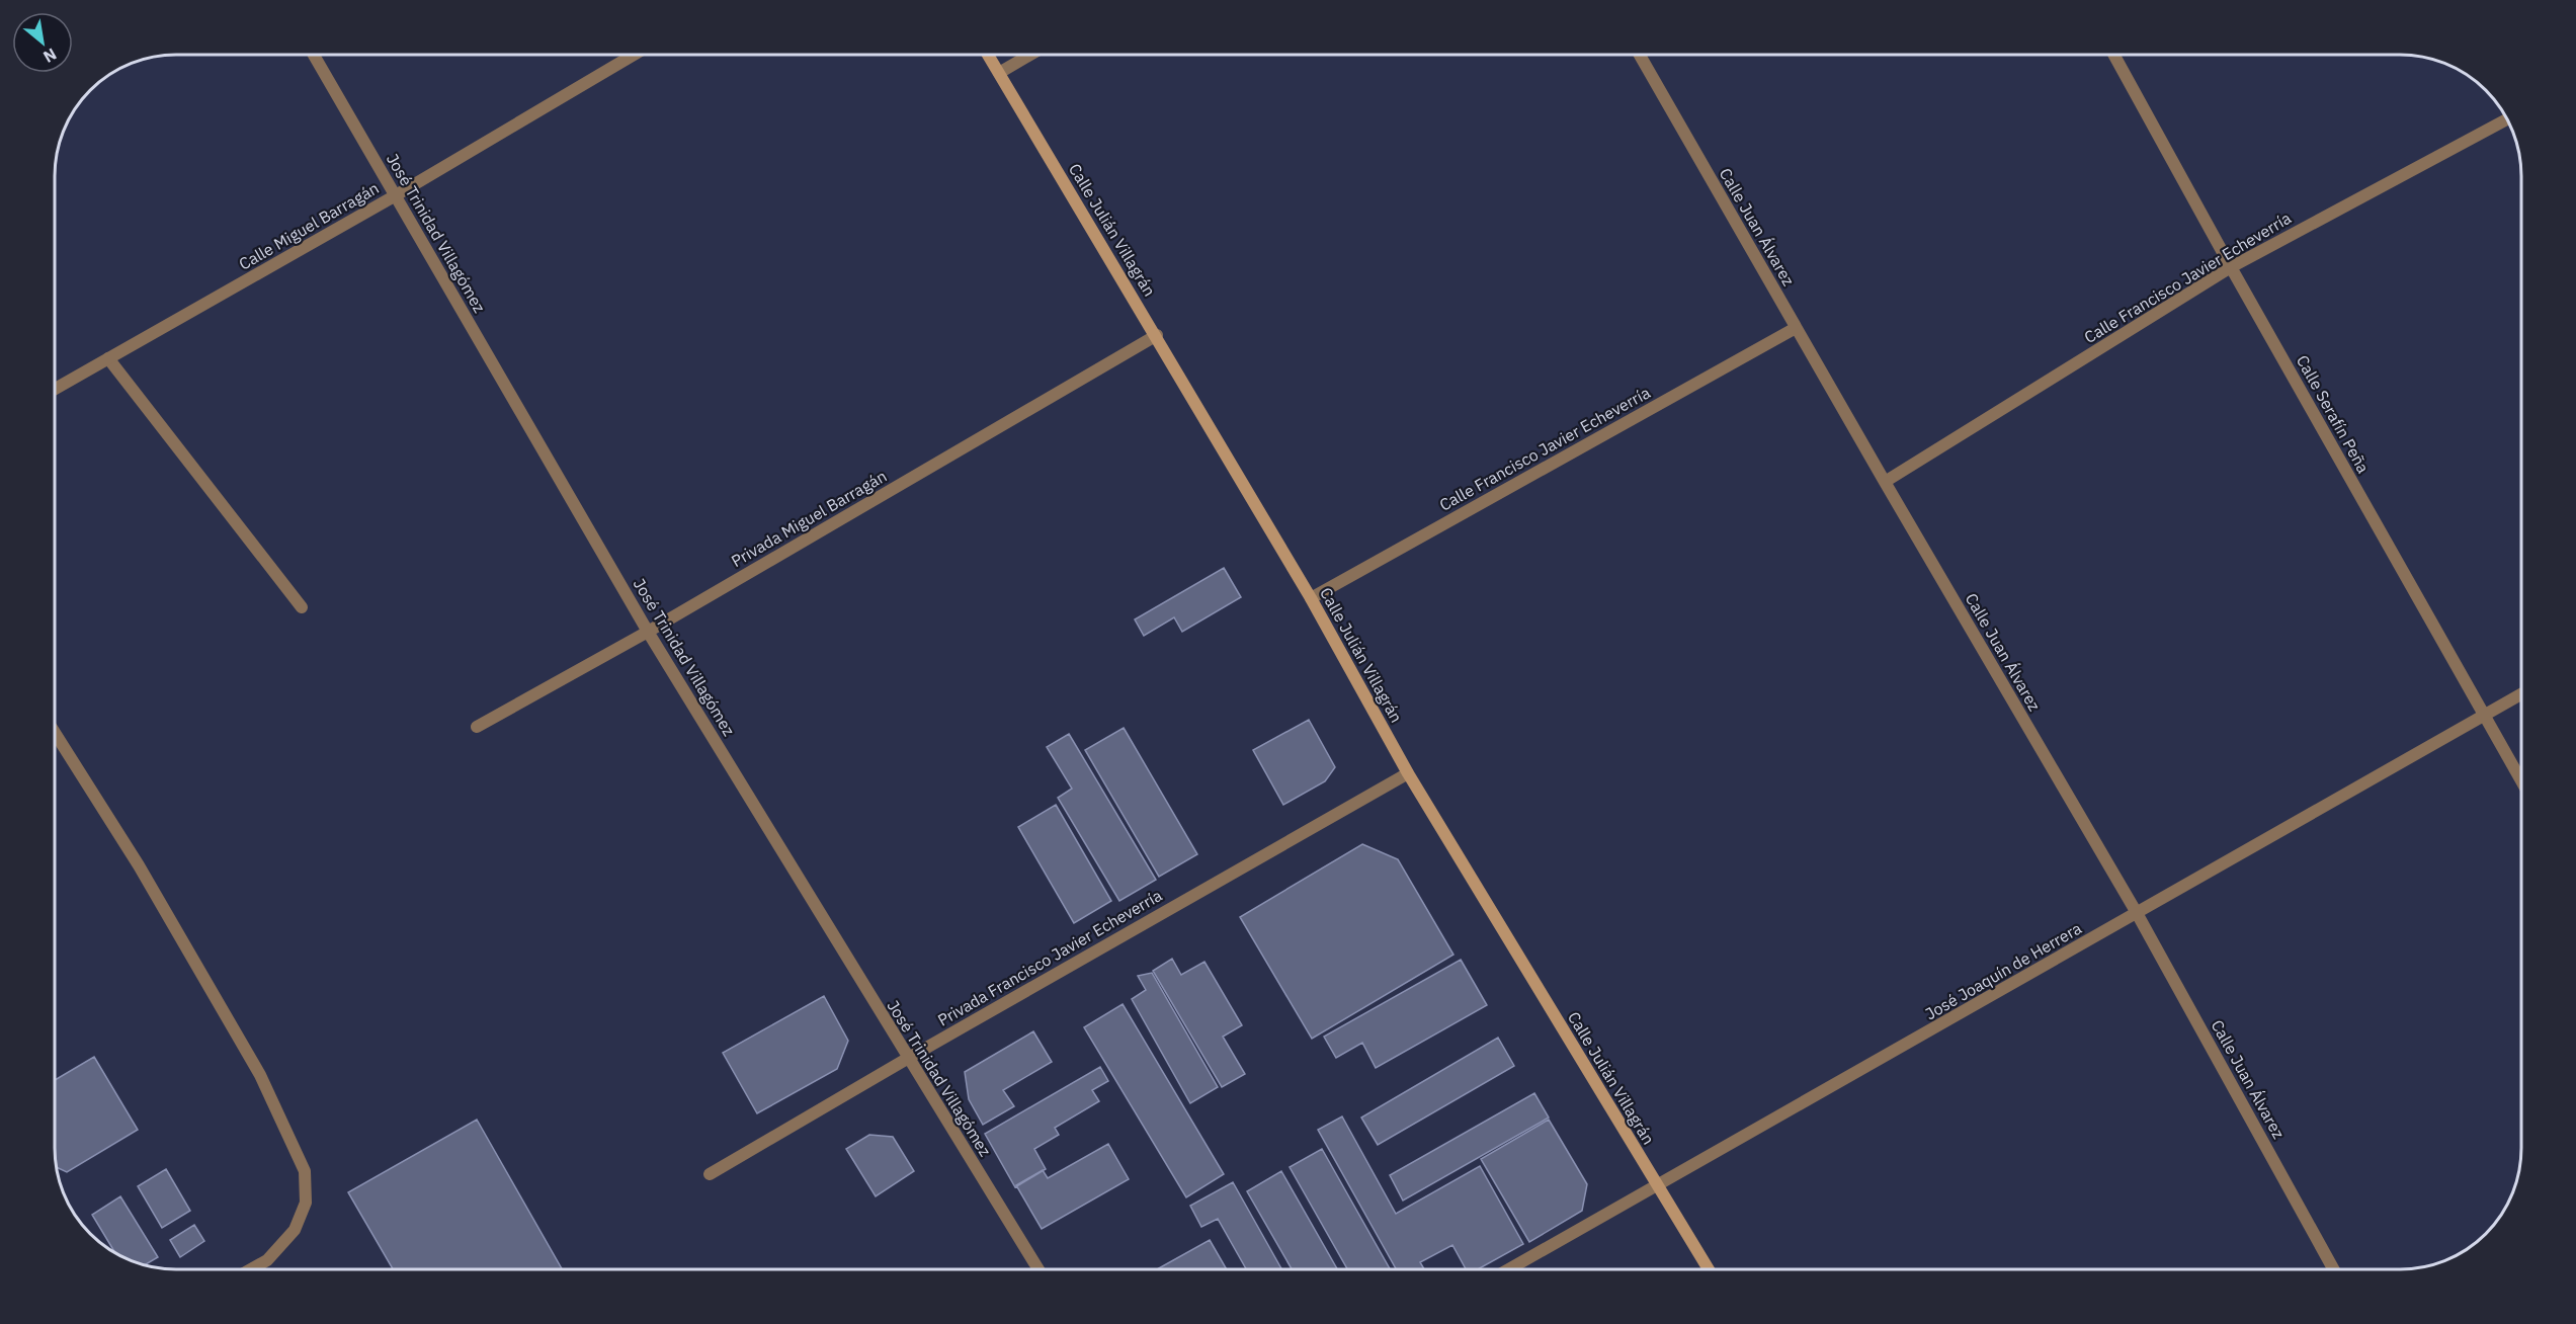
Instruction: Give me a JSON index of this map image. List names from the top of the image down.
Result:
{
  "streets": {
    "street": [
      "Calle Miguel Barragán",
      "Calle Juan Álvarez",
      "Calle Julián Villagrán",
      "José Trinidad Villagómez",
      "Calle Francisco Javier Echeverría",
      "Calle Serafín Peña",
      "Privada Miguel Barragán",
      "Privada Francisco Javier Echeverría",
      "José Joaquín de Herrera"
    ]
  },
  "crossings": [
    ["Calle Miguel Barragán", "José Trinidad Villagómez"],
    ["Calle Juan Álvarez", "Calle Francisco Javier Echeverría"],
    ["Calle Juan Álvarez", "José Joaquín de Herrera"],
    ["Calle Julián Villagrán", "Calle Francisco Javier Echeverría"],
    ["Calle Julián Villagrán", "Privada Miguel Barragán"],
    ["Calle Julián Villagrán", "Privada Francisco Javier Echeverría"],
    ["Calle Julián Villagrán", "José Joaquín de Herrera"],
    ["José Trinidad Villagómez", "Privada Miguel Barragán"],
    ["José Trinidad Villagómez", "Privada Francisco Javier Echeverría"],
    ["Calle Francisco Javier Echeverría", "Calle Serafín Peña"],
    ["Calle Serafín Peña", "José Joaquín de Herrera"]
  ],
  "north": "bottom right"
}
